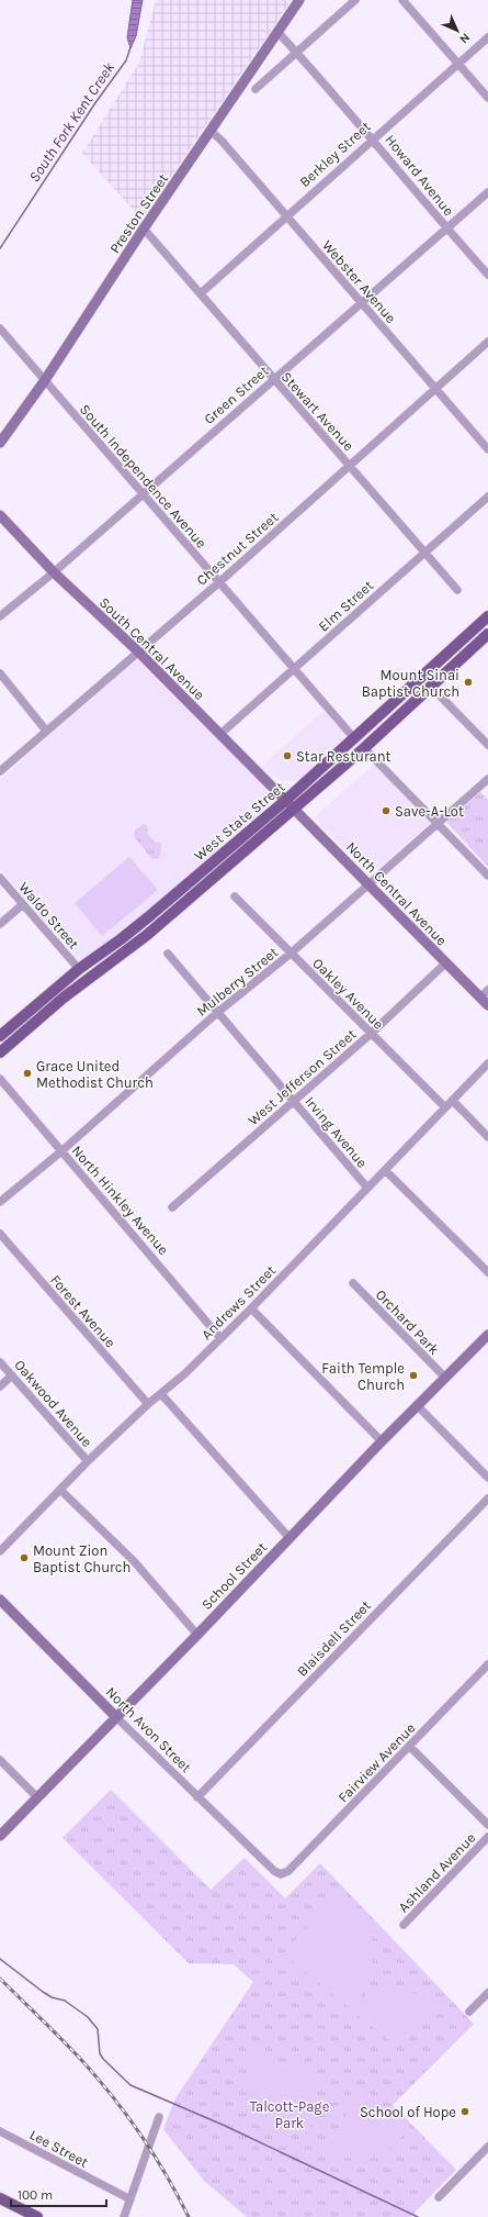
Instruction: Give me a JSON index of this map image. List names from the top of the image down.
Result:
{
  "streets": {
    "main road": [
      "Preston Street",
      "South Central Avenue",
      "West State Street",
      "North Central Avenue",
      "School Street",
      "North Avon Street"
    ],
    "street": [
      "Berkley Street",
      "Howard Avenue",
      "Webster Avenue",
      "Green Street",
      "Stewart Avenue",
      "South Independence Avenue",
      "Chestnut Street",
      "Elm Street",
      "Waldo Street",
      "Mulberry Street",
      "Oakley Avenue",
      "West Jefferson Street",
      "Irving Avenue",
      "North Hinkley Avenue",
      "Andrews Street",
      "Forest Avenue",
      "Orchard Park",
      "Oakwood Avenue",
      "Blaisdell Street",
      "Fairview Avenue",
      "Ashland Avenue",
      "Lee Street"
    ]
  },
  "crossings": [
    ["Berkley Street", "Howard Avenue"],
    ["Berkley Street", "Webster Avenue"],
    ["Berkley Street", "Stewart Avenue"],
    ["Howard Avenue", "Preston Street"],
    ["Howard Avenue", "Green Street"],
    ["Preston Street", "Webster Avenue"],
    ["Preston Street", "Stewart Avenue"],
    ["Preston Street", "South Independence Avenue"],
    ["Webster Avenue", "Green Street"],
    ["Webster Avenue", "Chestnut Street"],
    ["Green Street", "Stewart Avenue"],
    ["Green Street", "South Independence Avenue"],
    ["Green Street", "South Central Avenue"],
    ["Stewart Avenue", "Chestnut Street"],
    ["Stewart Avenue", "Elm Street"],
    ["South Independence Avenue", "Chestnut Street"],
    ["South Independence Avenue", "Elm Street"],
    ["South Independence Avenue", "West State Street"],
    ["Chestnut Street", "South Central Avenue"],
    ["Elm Street", "South Central Avenue"],
    ["South Central Avenue", "West State Street"],
    ["South Central Avenue", "North Central Avenue"],
    ["West State Street", "North Central Avenue"],
    ["West State Street", "Waldo Street"],
    ["North Central Avenue", "Mulberry Street"],
    ["North Central Avenue", "West Jefferson Street"],
    ["Mulberry Street", "Oakley Avenue"],
    ["Mulberry Street", "Irving Avenue"],
    ["Mulberry Street", "North Hinkley Avenue"],
    ["Oakley Avenue", "West Jefferson Street"],
    ["Oakley Avenue", "Andrews Street"],
    ["West Jefferson Street", "Irving Avenue"],
    ["Irving Avenue", "Andrews Street"],
    ["North Hinkley Avenue", "Andrews Street"],
    ["Andrews Street", "Forest Avenue"],
    ["Andrews Street", "Oakwood Avenue"],
    ["Orchard Park", "School Street"],
    ["School Street", "North Avon Street"],
    ["Blaisdell Street", "North Avon Street"],
    ["North Avon Street", "Fairview Avenue"]
  ],
  "water": ["South Fork Kent Creek"],
  "parks": ["Talcott-Page Park"],
  "places": [
    "Mount Sinai Baptist Church",
    "Star Resturant",
    "Save-A-Lot",
    "Grace United Methodist Church",
    "Faith Temple Church",
    "Mount Zion Baptist Church",
    "School of Hope"
  ],
  "scale_bar": "100 m",
  "north": "bottom right"
}
